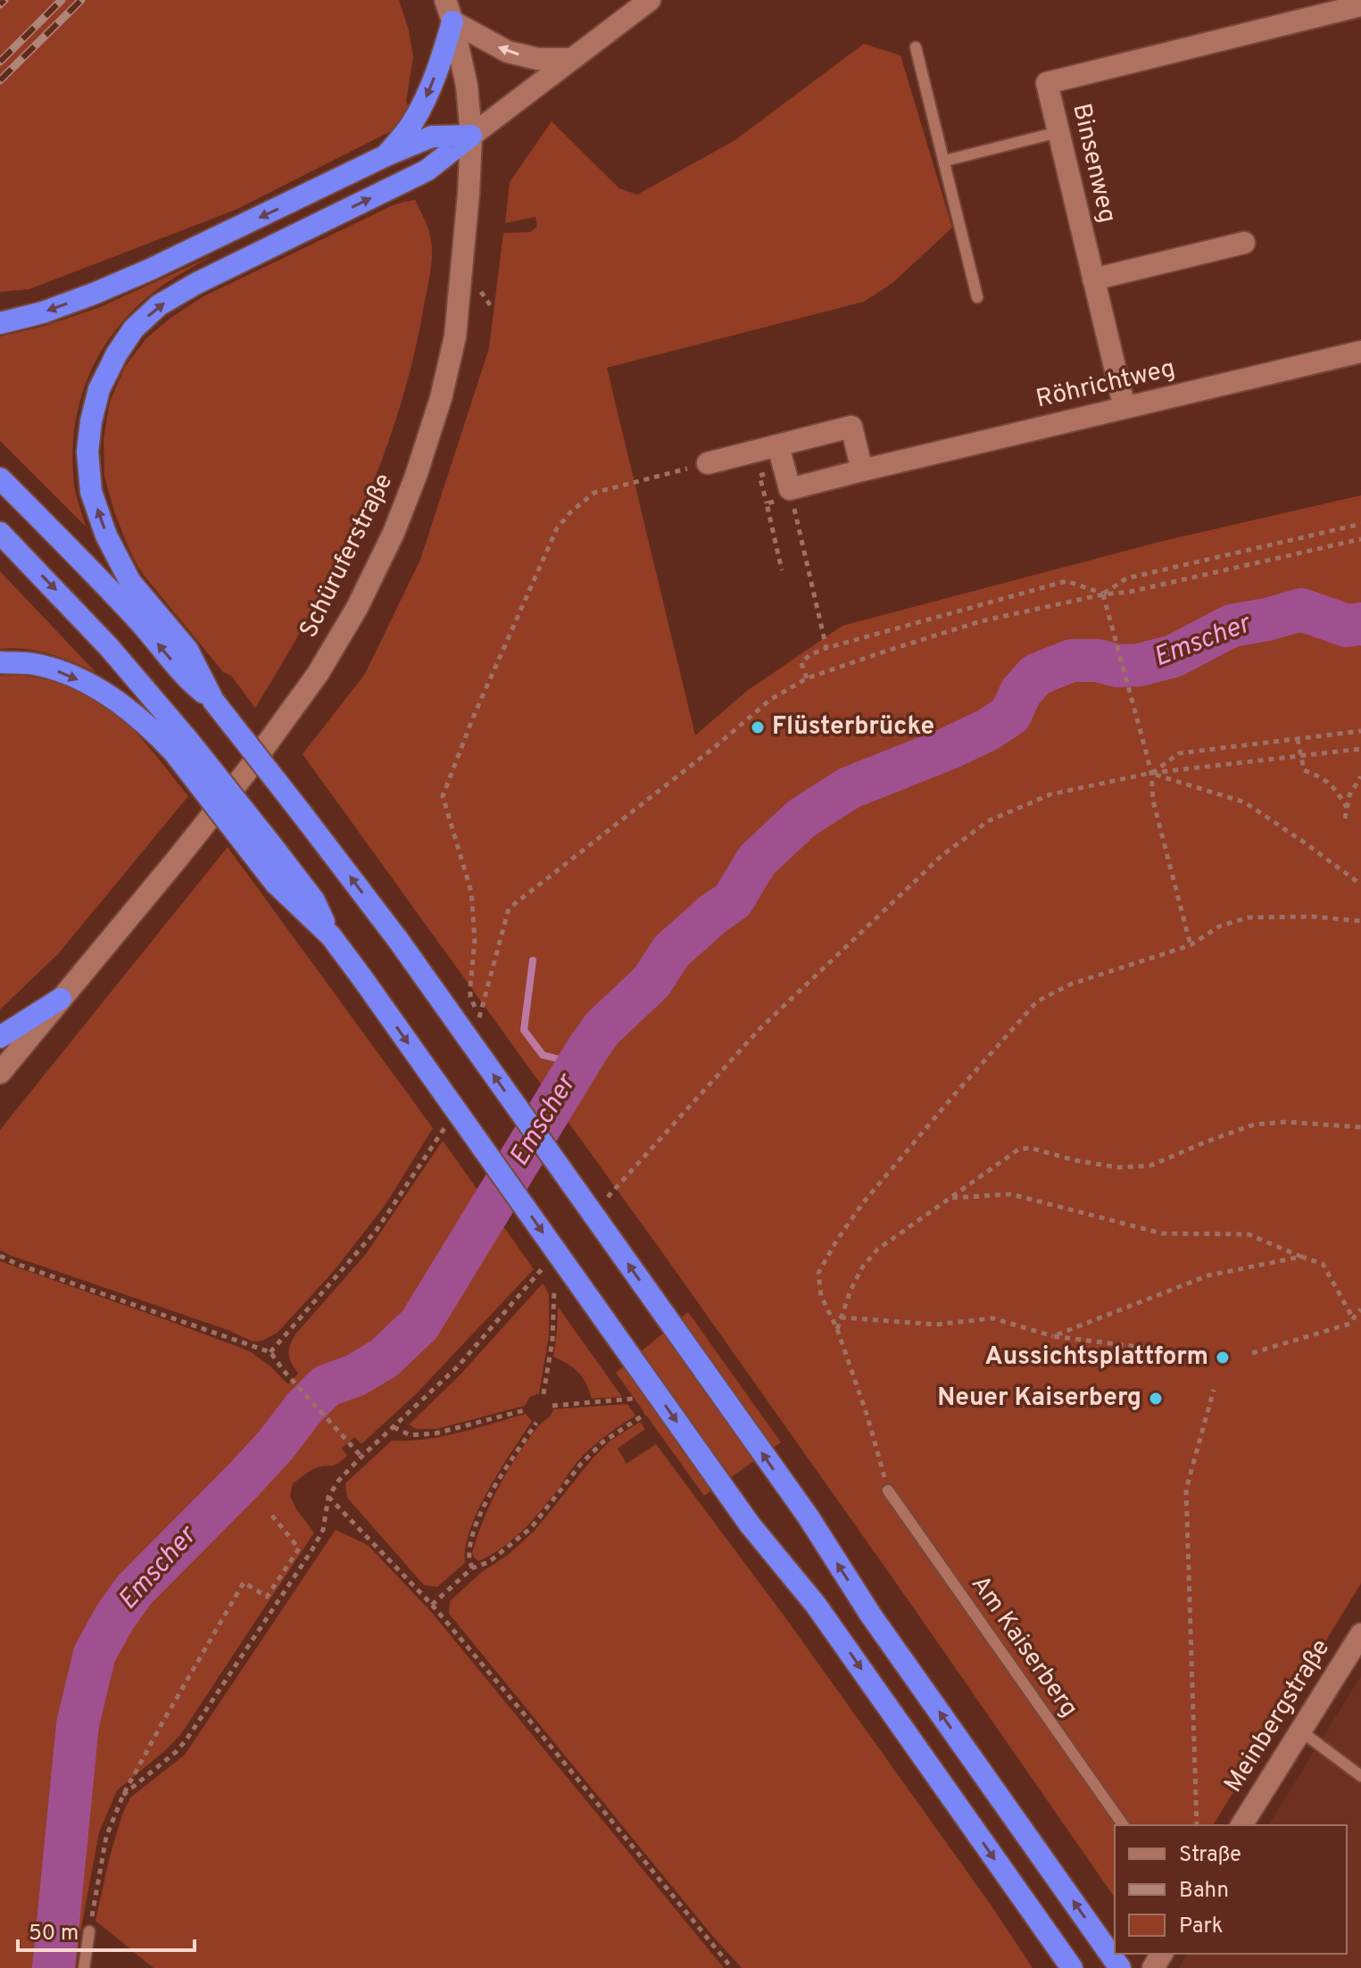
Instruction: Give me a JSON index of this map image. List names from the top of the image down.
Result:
{
  "streets": {
    "street": [
      "Binsenweg",
      "Röhrichtweg",
      "Schüruferstraße",
      "Meinbergstraße"
    ],
    "lane": ["Am Kaiserberg"]
  },
  "crossings": [
    ["Binsenweg", "Röhrichtweg"]
  ],
  "water": ["Emscher"],
  "places": ["Flüsterbrücke", "Aussichtsplattform", "Neuer Kaiserberg"],
  "legend": ["Straße", "Bahn", "Park"],
  "scale_bar": "50 m"
}
